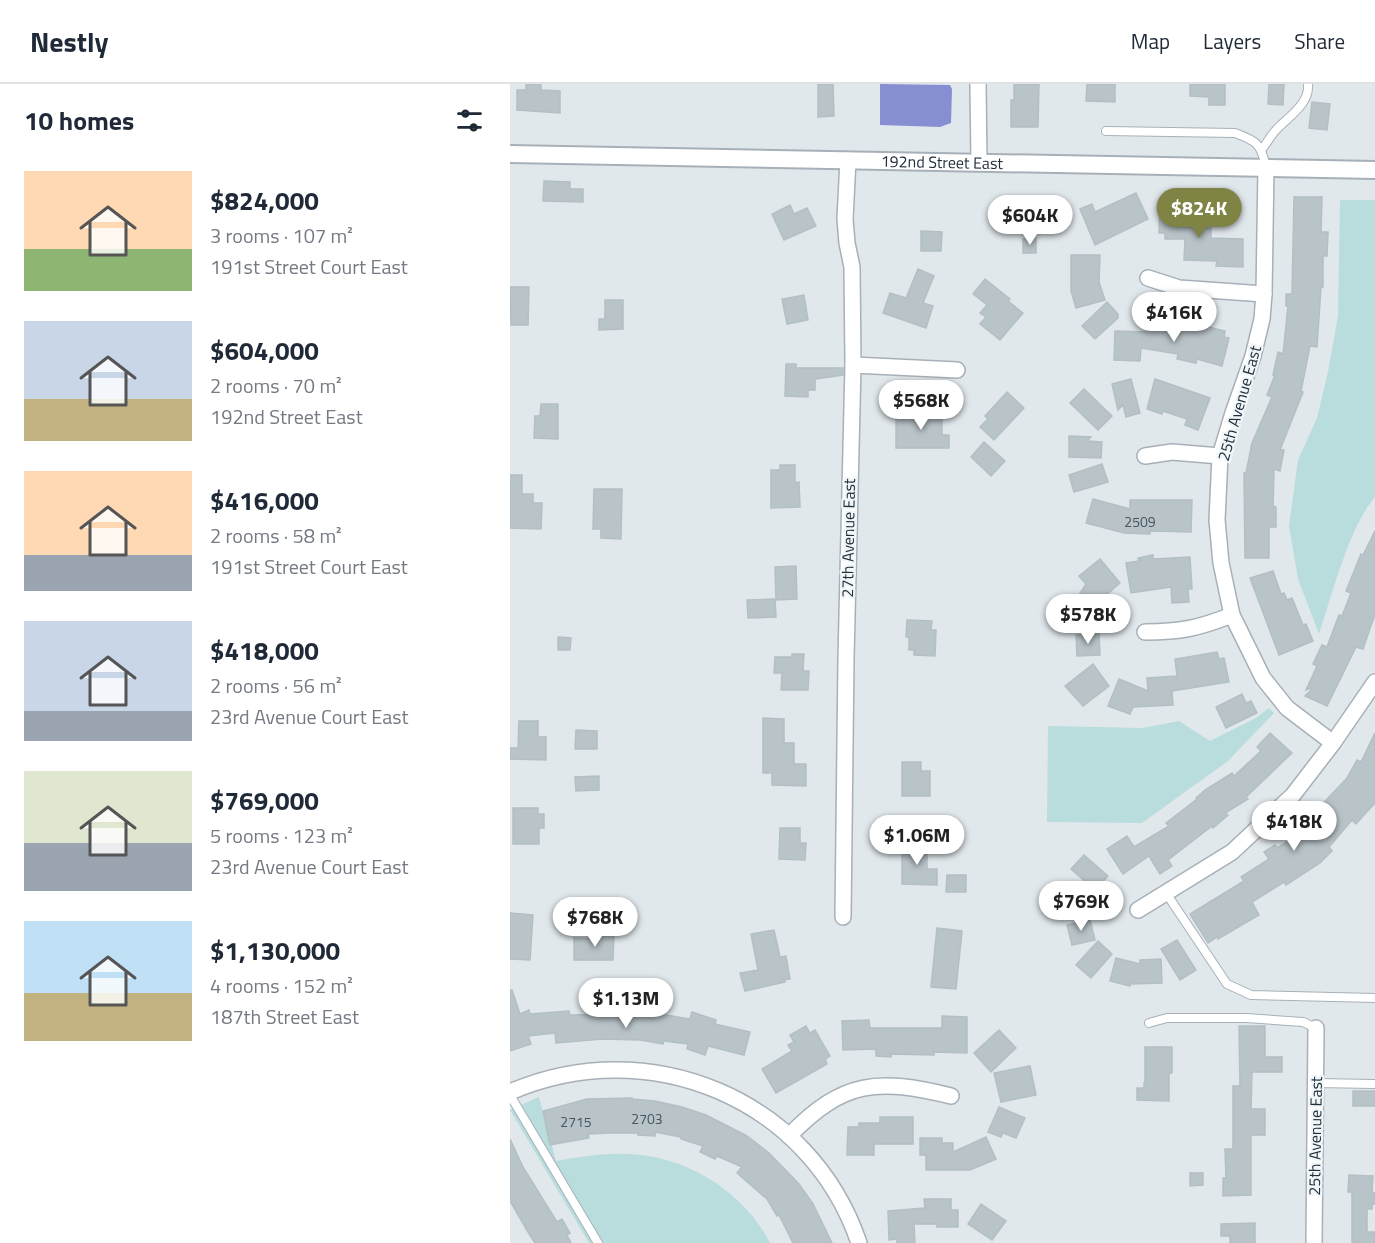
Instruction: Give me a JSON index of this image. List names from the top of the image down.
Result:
{
  "streets": {
    "street": ["192nd Street East", "25th Avenue East", "27th Avenue East"]
  },
  "crossings": [
    ["192nd Street East", "25th Avenue East"],
    ["192nd Street East", "27th Avenue East"]
  ],
  "house_numbers": ["2509", "2703", "2715"],
  "page": {
    "header": "Nestly",
    "nav": ["Map", "Layers", "Share"],
    "heading": "10 homes",
    "list": [
      {
        "name": "$824,000",
        "note": "3 rooms · 107 m² · 191st Street Court East"
      },
      {
        "name": "$604,000",
        "note": "2 rooms · 70 m² · 192nd Street East"
      },
      {
        "name": "$416,000",
        "note": "2 rooms · 58 m² · 191st Street Court East"
      },
      {
        "name": "$418,000",
        "note": "2 rooms · 56 m² · 23rd Avenue Court East"
      },
      {
        "name": "$769,000",
        "note": "5 rooms · 123 m² · 23rd Avenue Court East"
      },
      {
        "name": "$1,130,000",
        "note": "4 rooms · 152 m² · 187th Street East"
      }
    ],
    "price": [
      "$824K",
      "$604K",
      "$416K",
      "$568K",
      "$578K",
      "$418K",
      "$1.06M",
      "$769K",
      "$768K",
      "$1.13M"
    ]
  }
}
